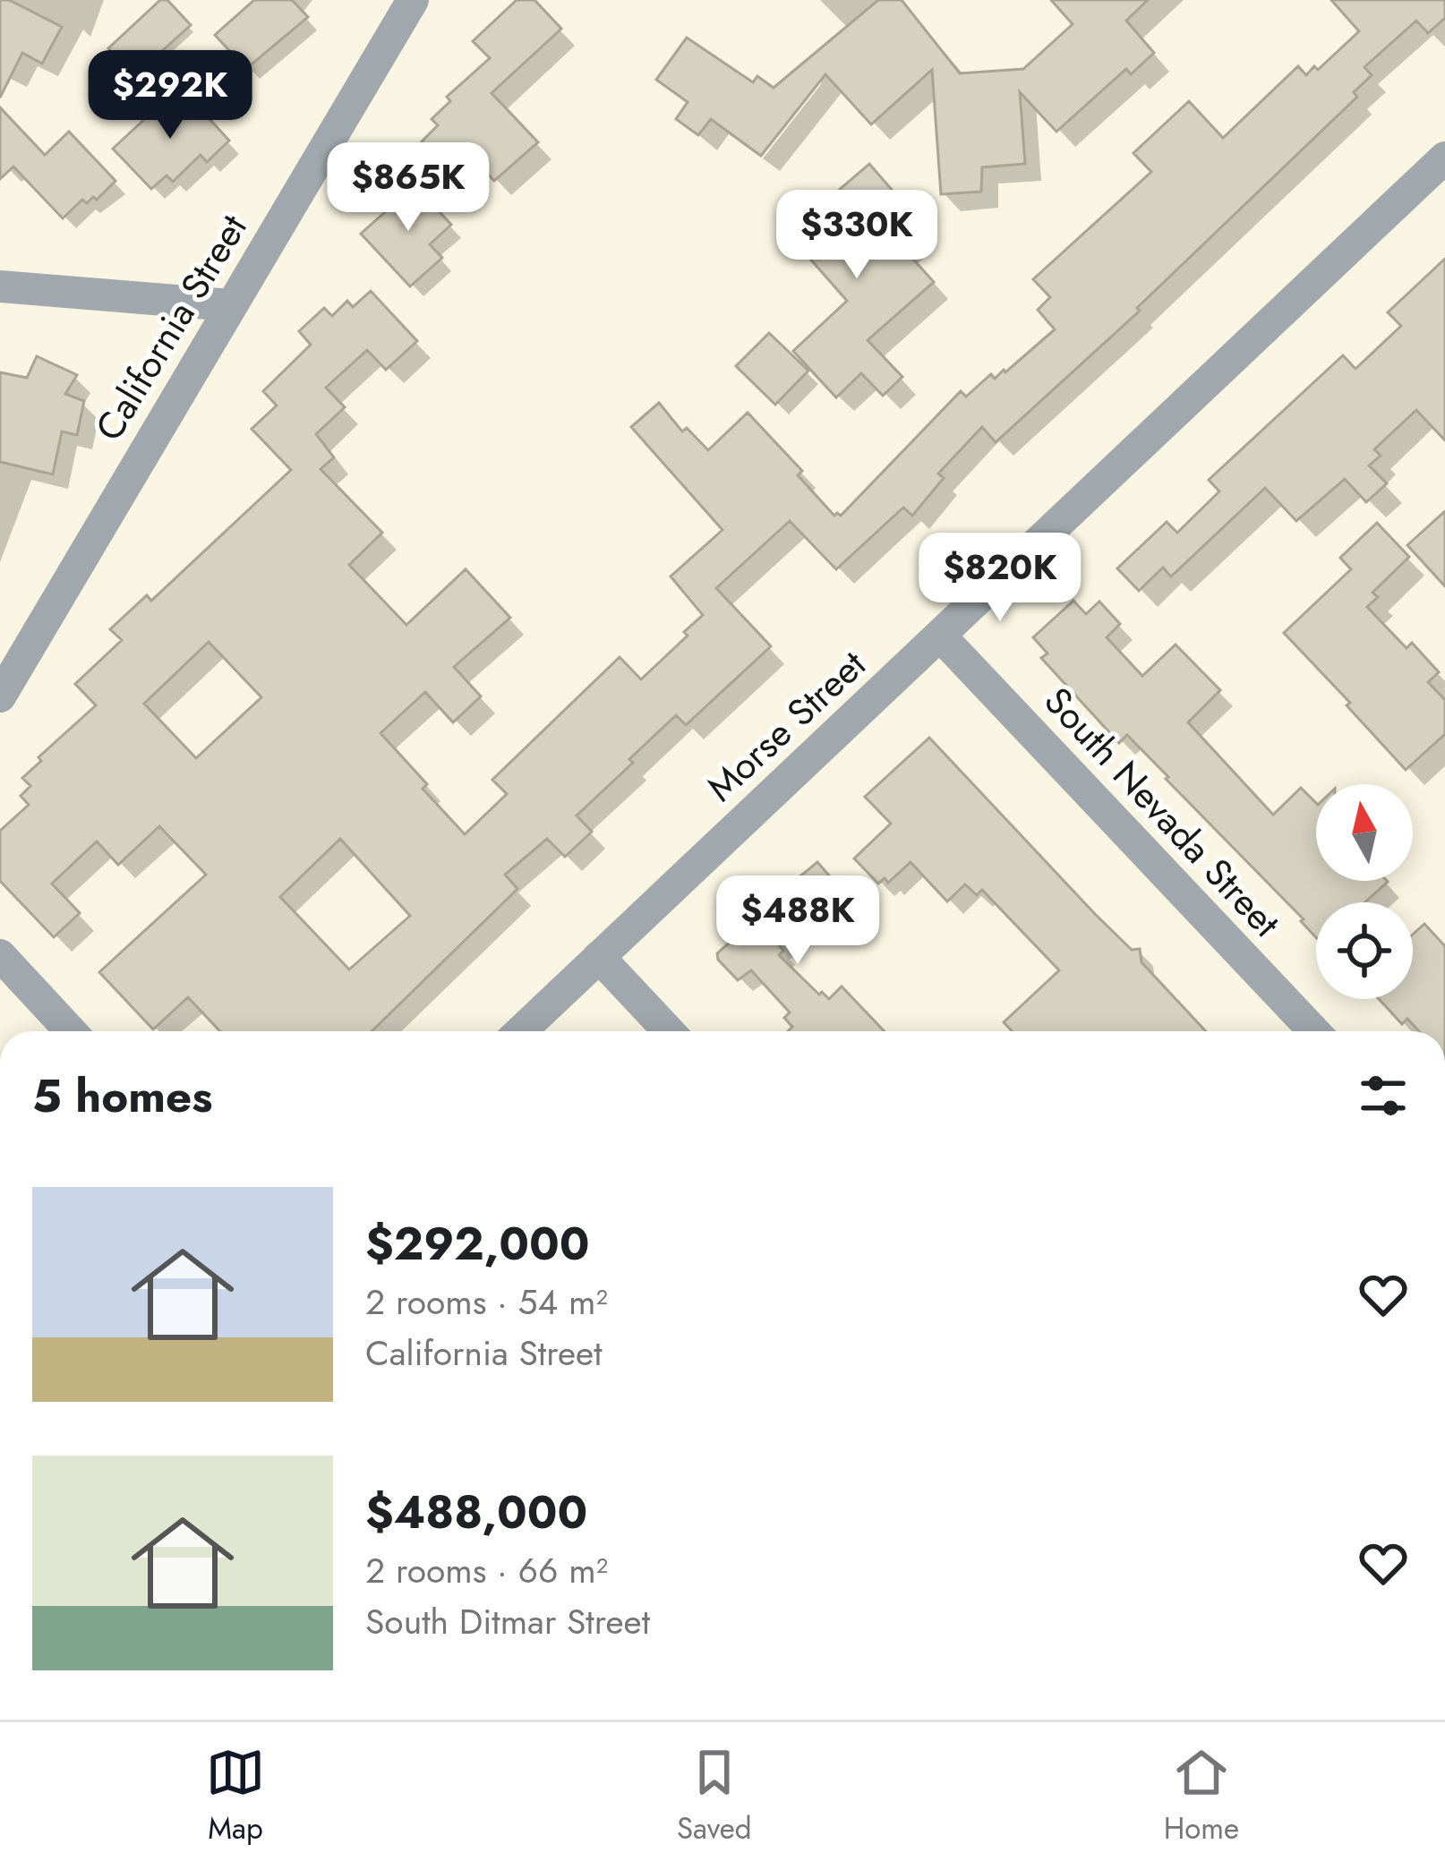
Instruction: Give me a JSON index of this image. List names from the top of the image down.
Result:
{
  "streets": {
    "street": ["California Street", "Morse Street", "South Nevada Street"]
  },
  "crossings": [
    ["Morse Street", "South Nevada Street"]
  ],
  "north": "top",
  "page": {
    "price": [
      "$292K",
      "$865K",
      "$330K",
      "$820K",
      "$488K"
    ],
    "heading": "5 homes",
    "list": [
      {
        "name": "$292,000",
        "note": "2 rooms · 54 m² · California Street"
      },
      {
        "name": "$488,000",
        "note": "2 rooms · 66 m² · South Ditmar Street"
      }
    ],
    "tabs": ["Map", "Saved", "Home"]
  }
}
